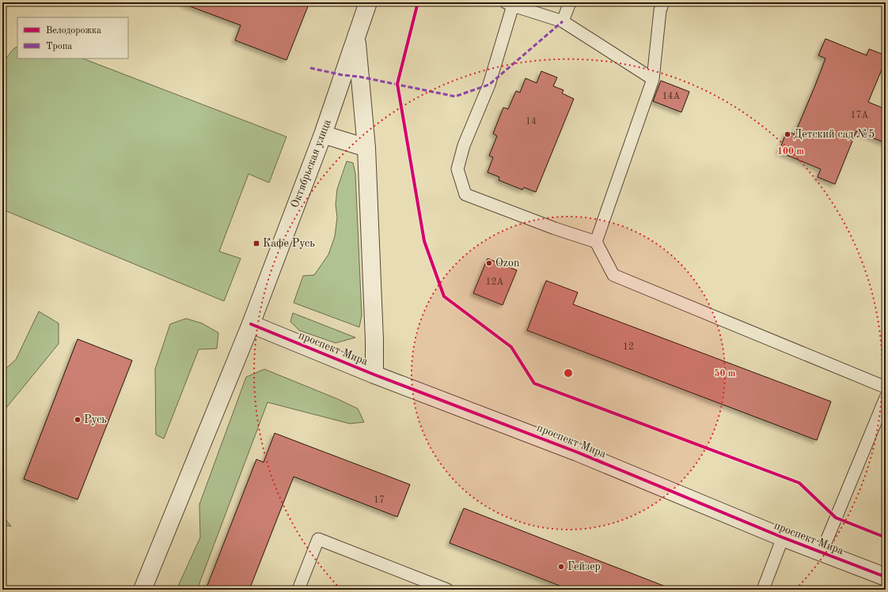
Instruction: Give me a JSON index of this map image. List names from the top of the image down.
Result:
{
  "streets": {
    "street": ["Октябрьская улица", "проспект Мира"]
  },
  "crossings": [
    ["Октябрьская улица", "проспект Мира"]
  ],
  "places": {
    "other": [
      "Детский сад №5",
      "Ozon",
      "Русь",
      "Гейзер"
    ],
    "transit": ["Кафе Русь"]
  },
  "house_numbers": [
    "14А",
    "17А",
    "14",
    "12А",
    "12",
    "17"
  ],
  "legend": ["Велодорожка", "Тропа"],
  "rings": ["100 m", "50 m"]
}
